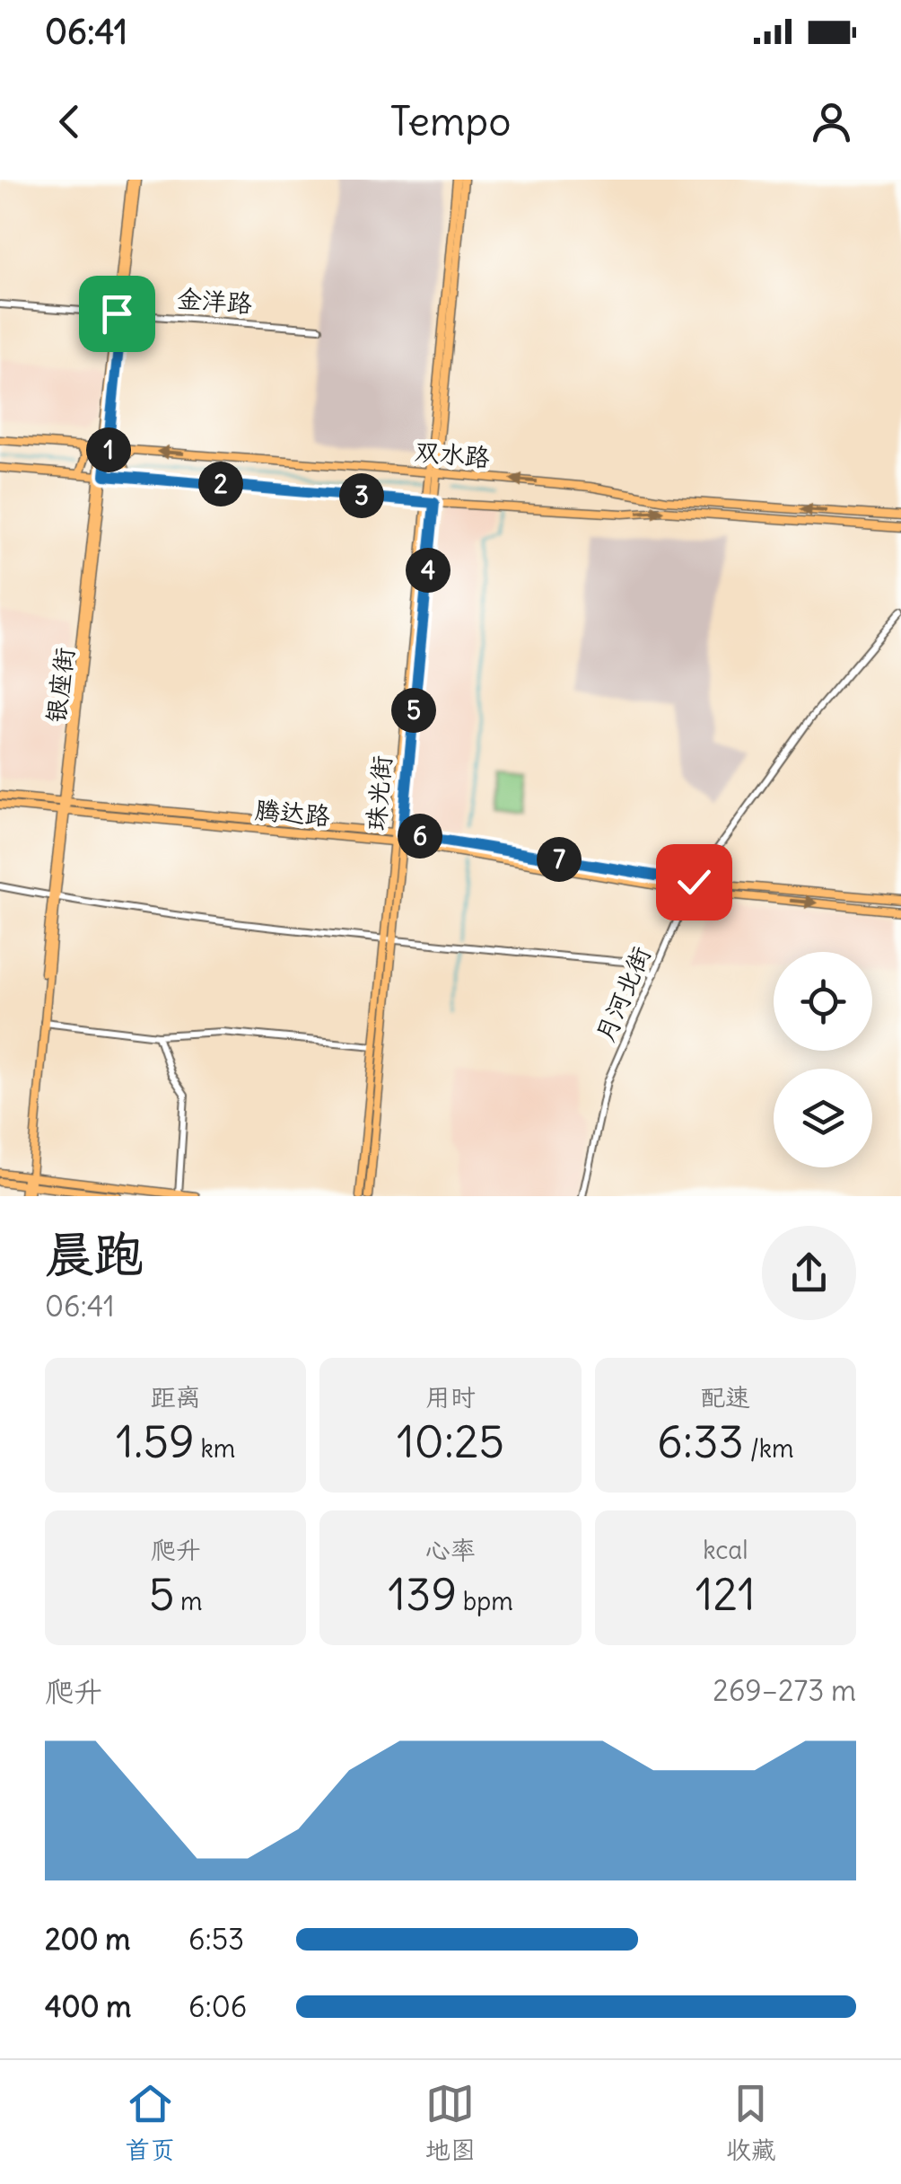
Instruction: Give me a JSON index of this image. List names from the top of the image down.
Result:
{
  "streets": {
    "main road": [
      "双水路",
      "银座街",
      "珠光街",
      "腾达路"
    ],
    "street": ["金洋路", "月河北街"]
  },
  "crossings": [
    ["金洋路", "银座街"],
    ["双水路", "银座街"],
    ["双水路", "珠光街"],
    ["银座街", "腾达路"],
    ["珠光街", "腾达路"],
    ["腾达路", "月河北街"]
  ],
  "page": {
    "status": "06:41",
    "header": "Tempo",
    "pins": [
      "1",
      "2",
      "3",
      "4",
      "5",
      "6",
      "7"
    ],
    "heading": ["晨跑", "06:41"],
    "stats": [
      ["距离", "1.59 km"],
      ["用时", "10:25"],
      ["配速", "6:33 /km"],
      ["爬升", "5 m"],
      ["心率", "139 bpm"],
      ["kcal", "121"]
    ],
    "chart": ["爬升", "269–273 m"],
    "list": [
      {
        "name": "200 m",
        "note": "6:53"
      },
      {
        "name": "400 m",
        "note": "6:06"
      }
    ],
    "tabs": ["首页", "地图", "收藏"]
  }
}
